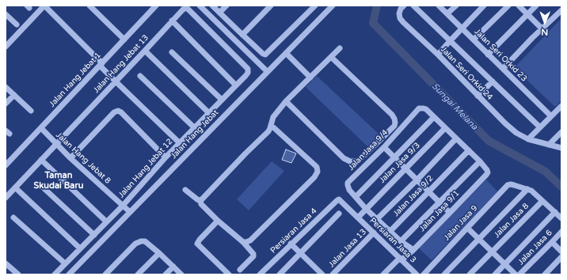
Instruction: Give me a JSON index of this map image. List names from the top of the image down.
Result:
{
  "streets": {
    "street": [
      "Jalan Seri Orkid 23",
      "Jalan Hang Jebat 13",
      "Jalan Seri Orkid 24",
      "Jalan Hang Jebat 1",
      "Jalan Hang Jebat",
      "Jalan Jasa 9/4",
      "Jalan Hang Jebat 8",
      "Jalan Jasa 9/3",
      "Jalan Hang Jebat 12",
      "Jalan Jasa 9/2",
      "Jalan Jasa 9/1",
      "Jalan Jasa 8",
      "Jalan Jasa 9",
      "Persiaran Jasa 4",
      "Persiaran Jasa 3",
      "Jalan Jasa 6",
      "Jalan Jasa 13"
    ]
  },
  "crossings": [
    ["Jalan Hang Jebat 13", "Jalan Hang Jebat 8"],
    ["Jalan Hang Jebat 13", "Jalan Hang Jebat 12"],
    ["Jalan Hang Jebat 1", "Jalan Hang Jebat 8"],
    ["Jalan Hang Jebat", "Jalan Hang Jebat 8"],
    ["Jalan Jasa 9/4", "Jalan Jasa 9/3"],
    ["Jalan Jasa 9/4", "Jalan Jasa 9/2"],
    ["Jalan Jasa 9/4", "Persiaran Jasa 3"],
    ["Jalan Hang Jebat 8", "Jalan Hang Jebat 12"],
    ["Jalan Jasa 9/3", "Persiaran Jasa 3"],
    ["Jalan Jasa 9/1", "Persiaran Jasa 3"],
    ["Persiaran Jasa 4", "Persiaran Jasa 3"],
    ["Persiaran Jasa 3", "Jalan Jasa 13"]
  ],
  "districts": ["Taman Skudai Baru"],
  "water": ["Sungai Melana"],
  "north": "bottom"
}
